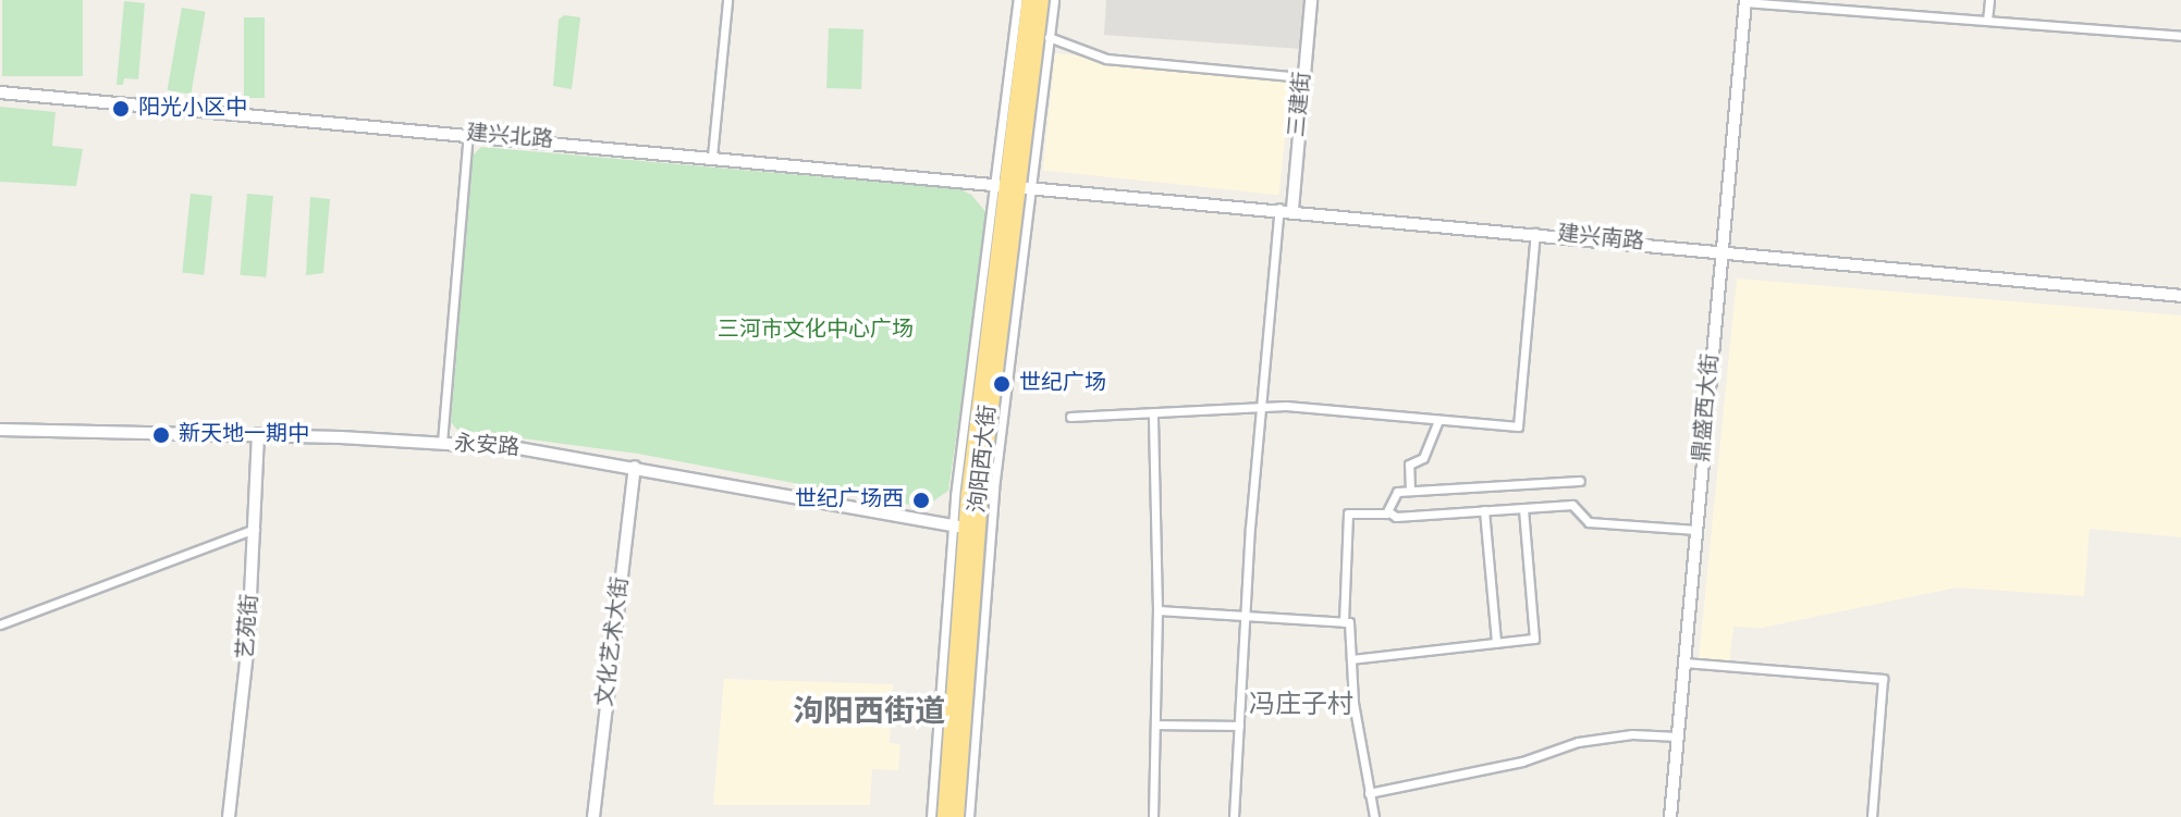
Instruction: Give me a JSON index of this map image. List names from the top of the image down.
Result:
{
  "streets": {
    "highway": ["泃阳西大街"],
    "street": [
      "三建街",
      "建兴北路",
      "建兴南路",
      "鼎盛西大街",
      "永安路",
      "艺苑街",
      "文化艺术大街"
    ]
  },
  "crossings": [
    ["三建街", "建兴南路"],
    ["建兴北路", "建兴南路"],
    ["建兴北路", "泃阳西大街"],
    ["建兴南路", "鼎盛西大街"],
    ["建兴南路", "泃阳西大街"],
    ["永安路", "泃阳西大街"],
    ["永安路", "艺苑街"],
    ["永安路", "文化艺术大街"]
  ],
  "districts": ["冯庄子村", "泃阳西街道"],
  "parks": ["三河市文化中心广场"],
  "places": [
    "阳光小区中",
    "世纪广场",
    "新天地一期中",
    "世纪广场西"
  ]
}
